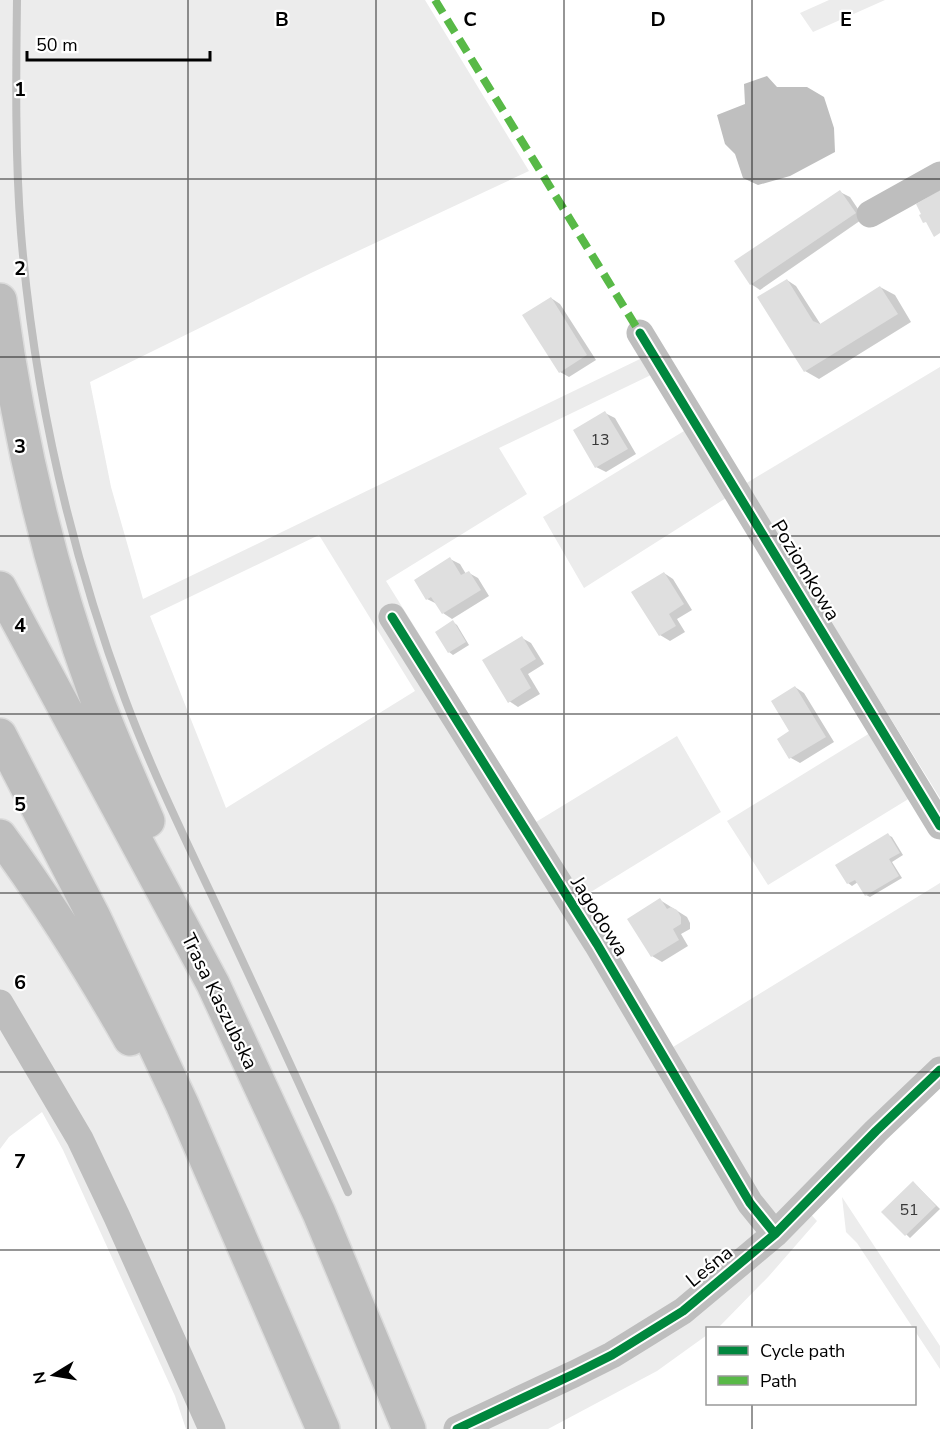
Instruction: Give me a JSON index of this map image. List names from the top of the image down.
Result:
{
  "streets": {
    "highway": ["Trasa Kaszubska"],
    "street": ["Poziomkowa", "Jagodowa", "Leśna"]
  },
  "crossings": [
    ["Jagodowa", "Leśna"]
  ],
  "house_numbers": ["13", "51"],
  "legend": ["Cycle path", "Path"],
  "scale_bar": "50 m",
  "north": "left",
  "grid": {
    "columns": [
      "B",
      "C",
      "D",
      "E"
    ],
    "rows": [
      "1",
      "2",
      "3",
      "4",
      "5",
      "6",
      "7"
    ]
  }
}
